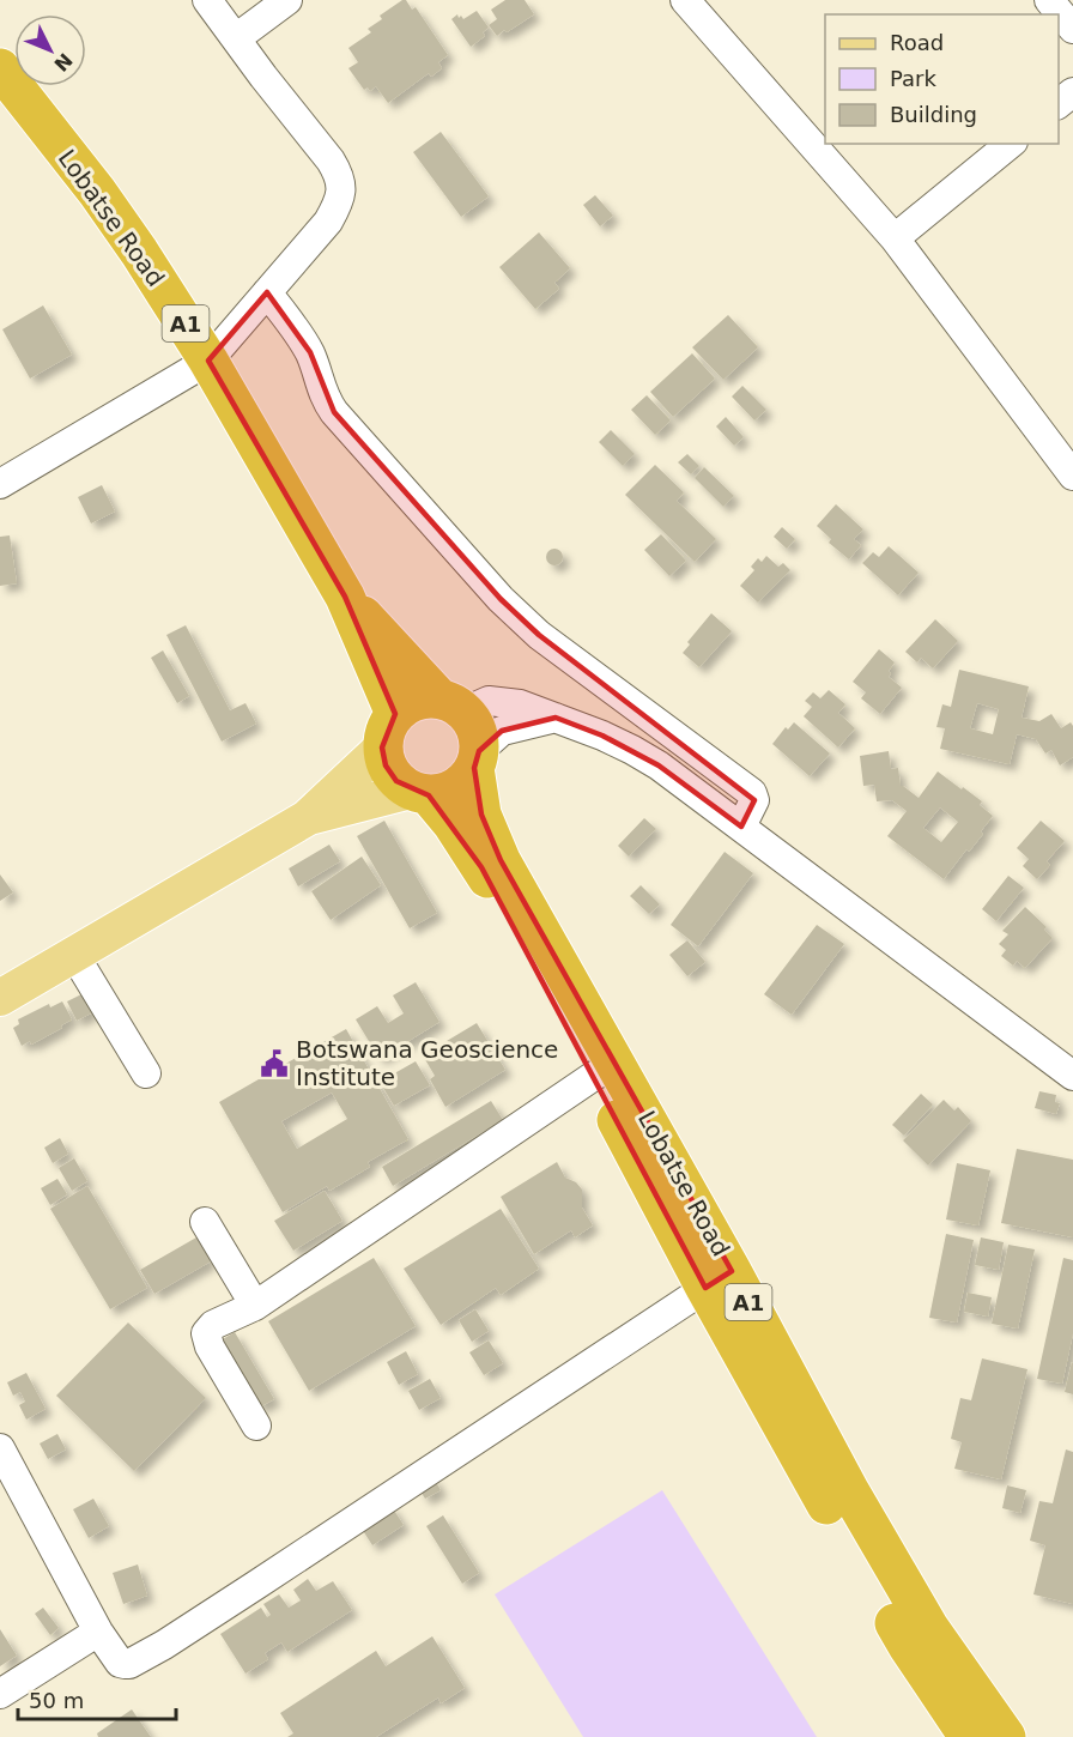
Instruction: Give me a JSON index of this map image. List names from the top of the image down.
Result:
{
  "streets": {
    "highway": ["Lobatse Road", "A1"]
  },
  "places": {
    "public building": ["Botswana Geoscience Institute"]
  },
  "legend": ["Road", "Park", "Building"],
  "scale_bar": "50 m",
  "north": "bottom right"
}
